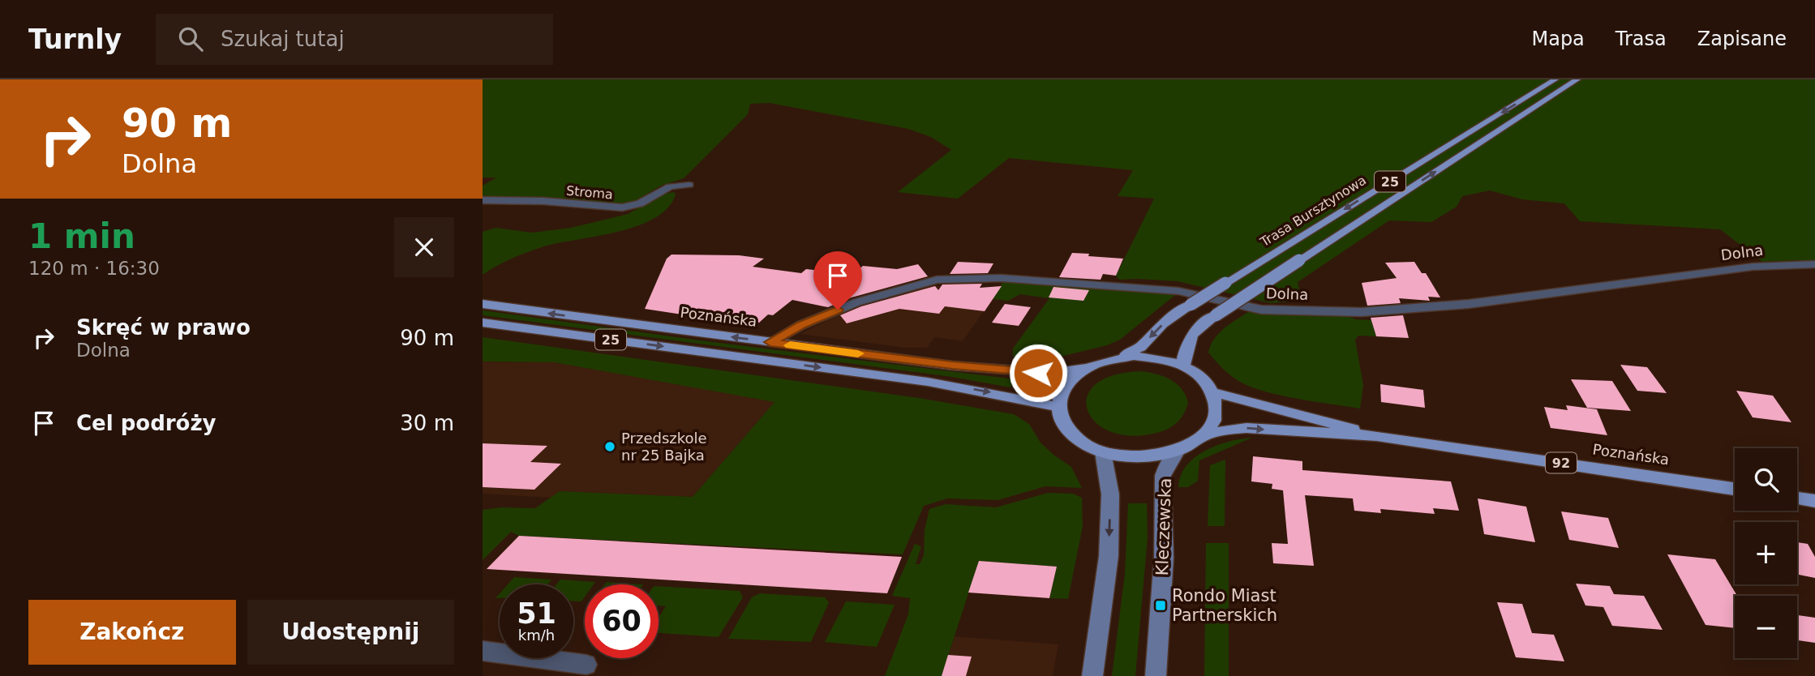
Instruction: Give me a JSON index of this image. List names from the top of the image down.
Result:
{
  "streets": {
    "main road": [
      "25",
      "Trasa Bursztynowa",
      "Poznańska",
      "92",
      "Kleczewska"
    ],
    "street": ["Stroma", "Dolna"]
  },
  "crossings": [
    ["25", "Trasa Bursztynowa"],
    ["25", "Poznańska"],
    ["25", "Kleczewska"],
    ["Trasa Bursztynowa", "Poznańska"],
    ["Trasa Bursztynowa", "Kleczewska"],
    ["Dolna", "Poznańska"],
    ["Poznańska", "Kleczewska"]
  ],
  "places": {
    "other": ["Przedszkole nr 25 Bajka"],
    "transit": ["Rondo Miast Partnerskich"]
  },
  "page": {
    "header": "Turnly",
    "search": "Szukaj tutaj",
    "nav": ["Mapa", "Trasa", "Zapisane"],
    "turn": ["90 m", "Dolna"],
    "heading": ["1 min", "120 m · 16:30"],
    "list": [
      {
        "name": "Skręć w prawo",
        "note": "Dolna",
        "value": "90 m"
      },
      {
        "name": "Cel podróży",
        "value": "30 m"
      }
    ],
    "map_buttons": ["+", "−"],
    "speed": "51 km/h",
    "limit": "60",
    "buttons": ["Zakończ", "Udostępnij"]
  }
}
